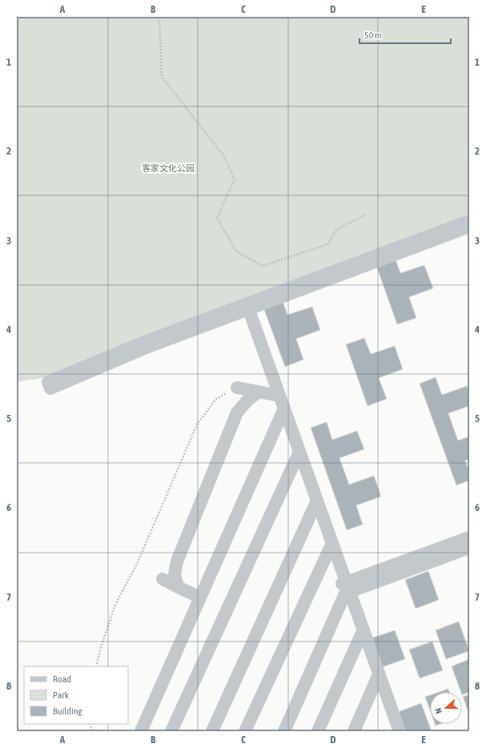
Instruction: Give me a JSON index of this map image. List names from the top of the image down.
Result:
{
  "parks": ["客家文化公园"],
  "legend": ["Road", "Park", "Building"],
  "scale_bar": "50 m",
  "north": "left",
  "grid": {
    "columns": [
      "A",
      "B",
      "C",
      "D",
      "E"
    ],
    "rows": [
      "1",
      "2",
      "3",
      "4",
      "5",
      "6",
      "7",
      "8"
    ]
  }
}
